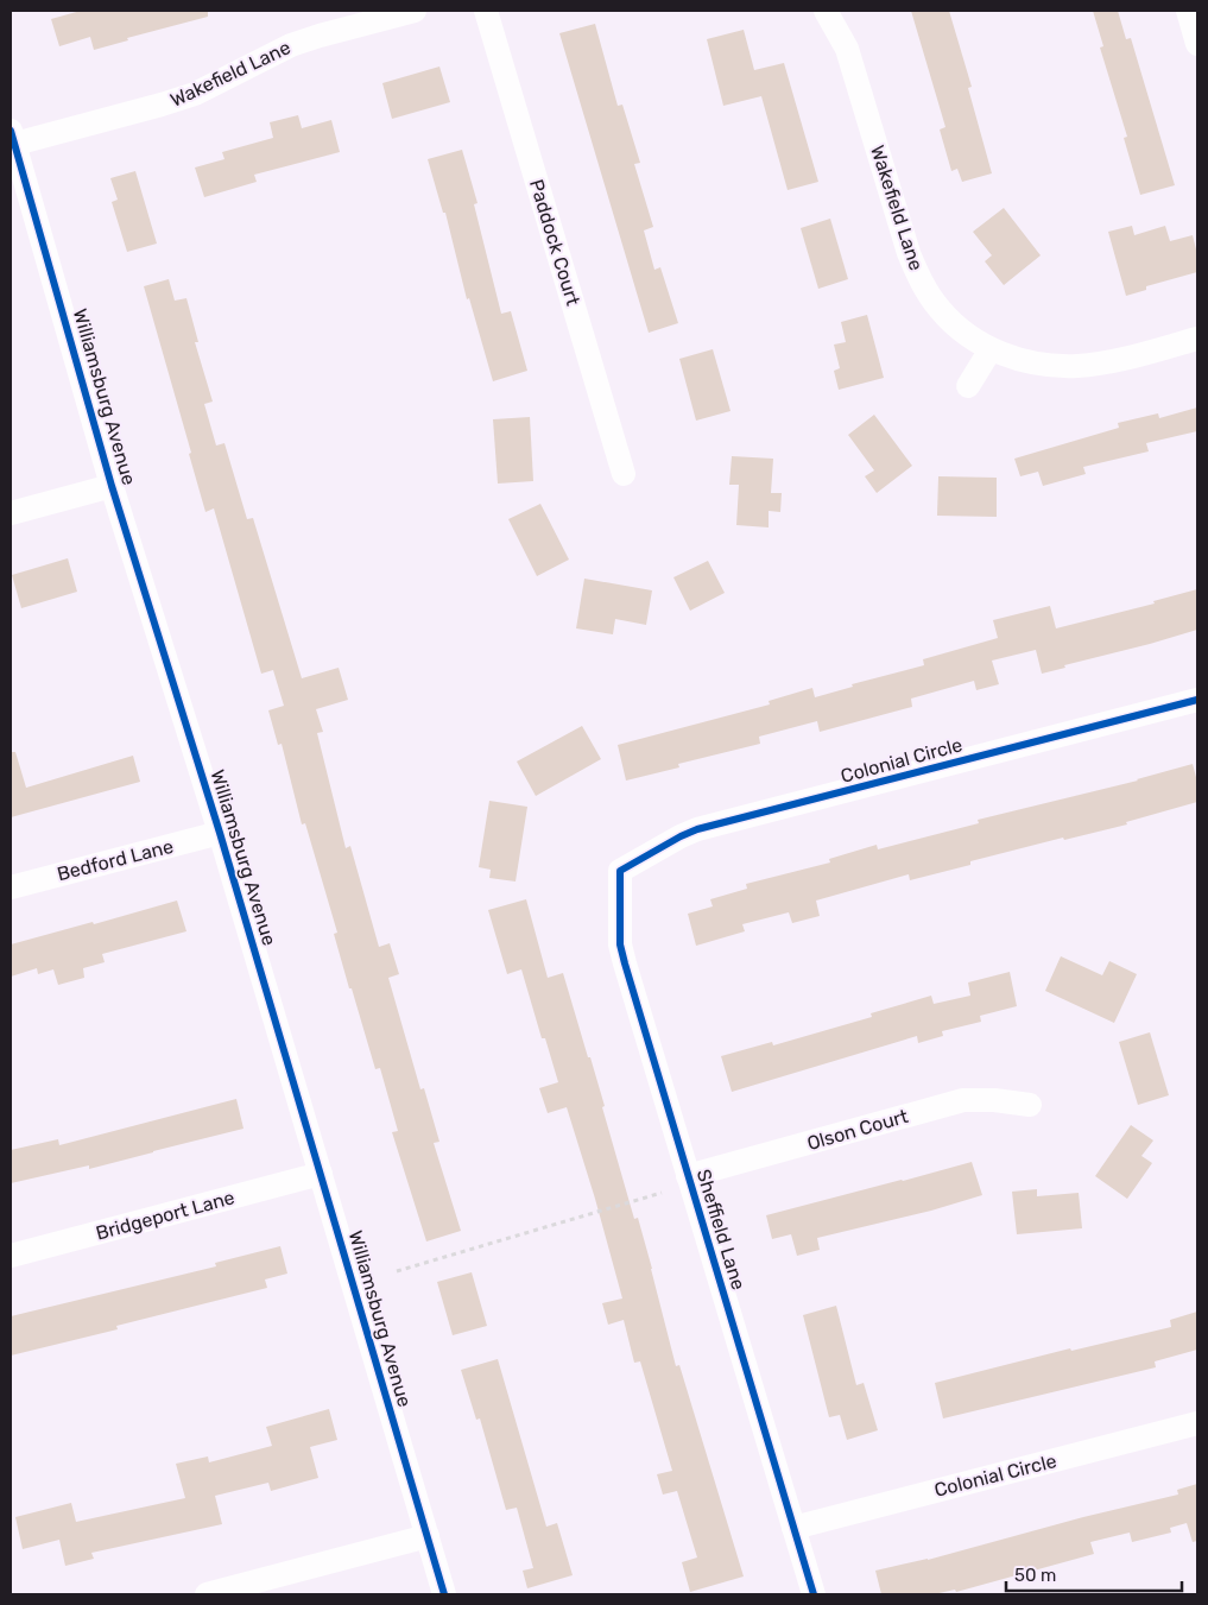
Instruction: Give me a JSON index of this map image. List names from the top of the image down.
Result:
{
  "streets": {
    "street": [
      "Wakefield Lane",
      "Paddock Court",
      "Williamsburg Avenue",
      "Colonial Circle",
      "Bedford Lane",
      "Olson Court",
      "Bridgeport Lane",
      "Sheffield Lane"
    ]
  },
  "crossings": [
    ["Wakefield Lane", "Williamsburg Avenue"],
    ["Williamsburg Avenue", "Bedford Lane"],
    ["Williamsburg Avenue", "Bridgeport Lane"],
    ["Colonial Circle", "Sheffield Lane"],
    ["Olson Court", "Sheffield Lane"]
  ],
  "scale_bar": "50 m"
}
